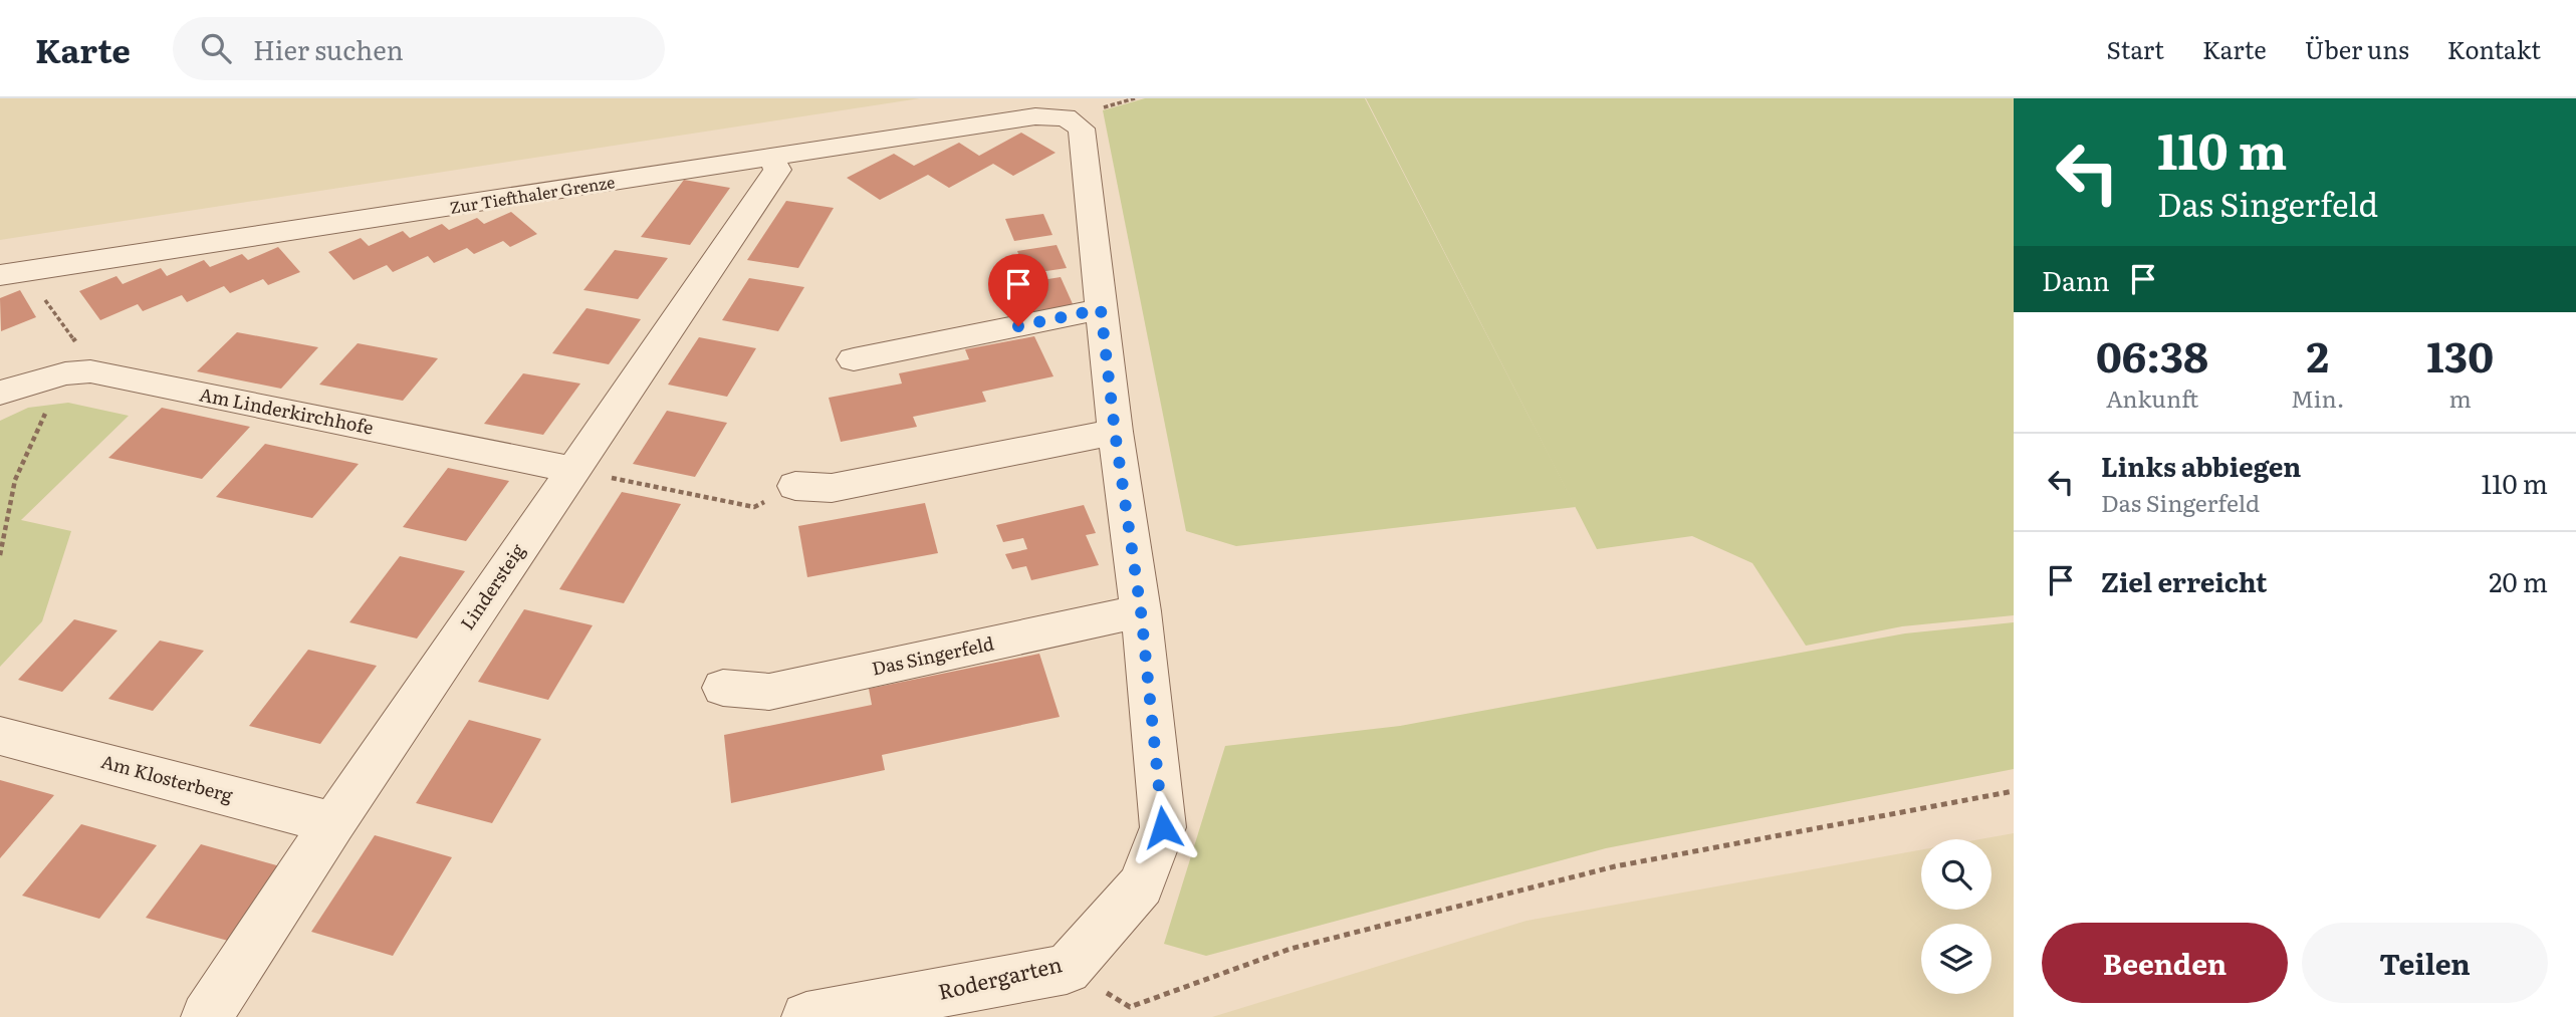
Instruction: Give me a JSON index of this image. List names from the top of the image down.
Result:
{
  "streets": {
    "street": [
      "Zur Tiefthaler Grenze",
      "Am Linderkirchhofe",
      "Lindersteig",
      "Das Singerfeld",
      "Am Klosterberg",
      "Rodergarten"
    ]
  },
  "crossings": [
    ["Zur Tiefthaler Grenze", "Lindersteig"],
    ["Am Linderkirchhofe", "Lindersteig"],
    ["Lindersteig", "Am Klosterberg"],
    ["Das Singerfeld", "Rodergarten"]
  ],
  "page": {
    "header": "Karte",
    "search": "Hier suchen",
    "nav": [
      "Start",
      "Karte",
      "Über uns",
      "Kontakt"
    ],
    "turn": ["110 m", "Das Singerfeld"],
    "then": "Dann",
    "eta": [
      "06:38",
      "Ankunft",
      "2",
      "Min.",
      "130",
      "m"
    ],
    "list": [
      {
        "name": "Links abbiegen",
        "note": "Das Singerfeld",
        "value": "110 m"
      },
      {
        "name": "Ziel erreicht",
        "value": "20 m"
      }
    ],
    "buttons": ["Beenden", "Teilen"]
  }
}
